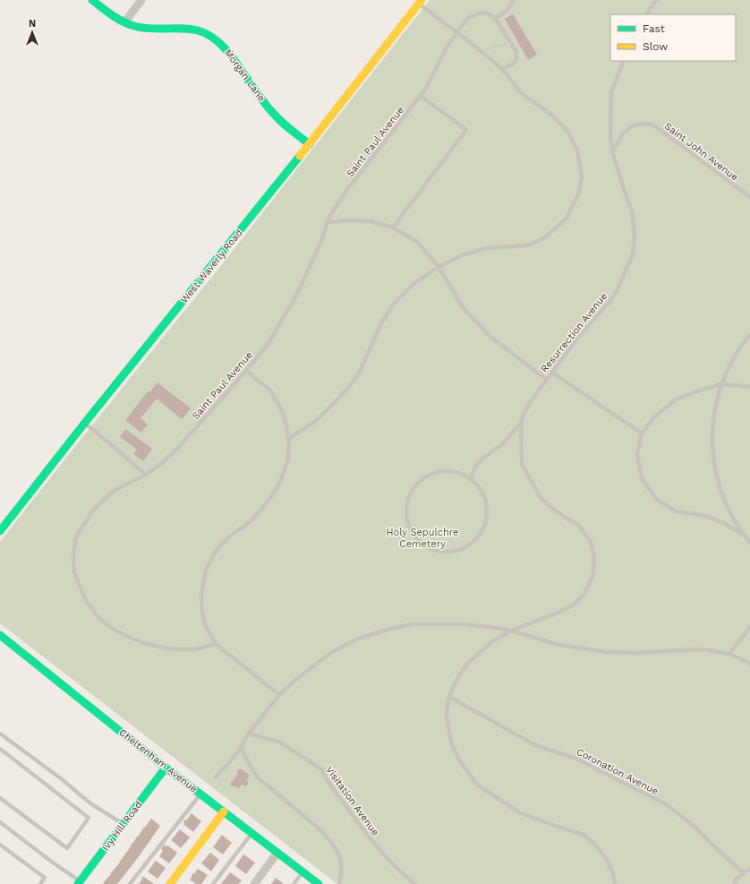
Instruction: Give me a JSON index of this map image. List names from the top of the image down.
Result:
{
  "streets": {
    "street": [
      "Morgan Lane",
      "West Waverly Road",
      "Cheltenham Avenue",
      "Ivy Hill Road"
    ],
    "lane": [
      "Saint Paul Avenue",
      "Saint John Avenue",
      "Resurrection Avenue",
      "Coronation Avenue",
      "Visitation Avenue"
    ]
  },
  "crossings": [
    ["Morgan Lane", "West Waverly Road"],
    ["Saint John Avenue", "Resurrection Avenue"],
    ["Cheltenham Avenue", "Ivy Hill Road"]
  ],
  "parks": ["Holy Sepulchre Cemetery"],
  "legend": ["Fast", "Slow"],
  "north": "top"
}
